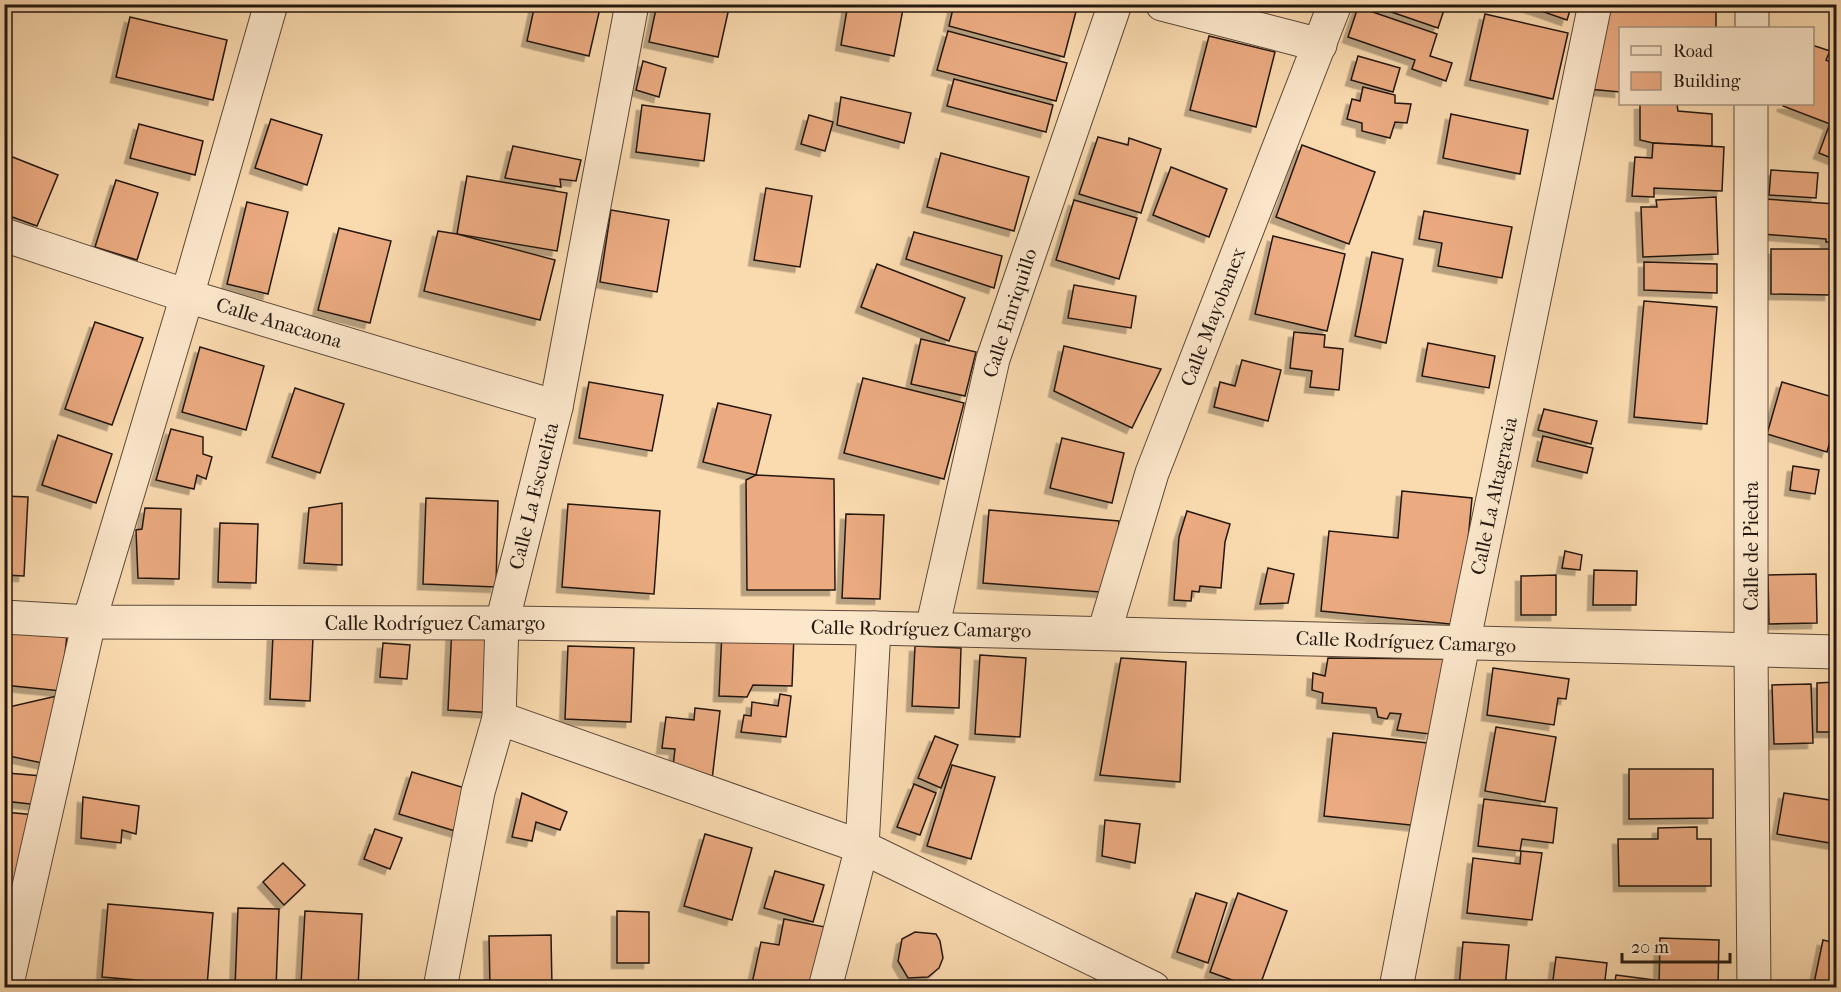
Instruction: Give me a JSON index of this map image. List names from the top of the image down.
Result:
{
  "streets": {
    "street": [
      "Calle Enriquillo",
      "Calle Mayobanex",
      "Calle Anacaona",
      "Calle La Escuelita",
      "Calle La Altagracia",
      "Calle de Piedra",
      "Calle Rodríguez Camargo"
    ]
  },
  "crossings": [
    ["Calle Enriquillo", "Calle Rodríguez Camargo"],
    ["Calle Mayobanex", "Calle Rodríguez Camargo"],
    ["Calle Anacaona", "Calle La Escuelita"],
    ["Calle La Escuelita", "Calle Rodríguez Camargo"],
    ["Calle La Altagracia", "Calle Rodríguez Camargo"],
    ["Calle de Piedra", "Calle Rodríguez Camargo"]
  ],
  "legend": ["Road", "Building"],
  "scale_bar": "20 m"
}
